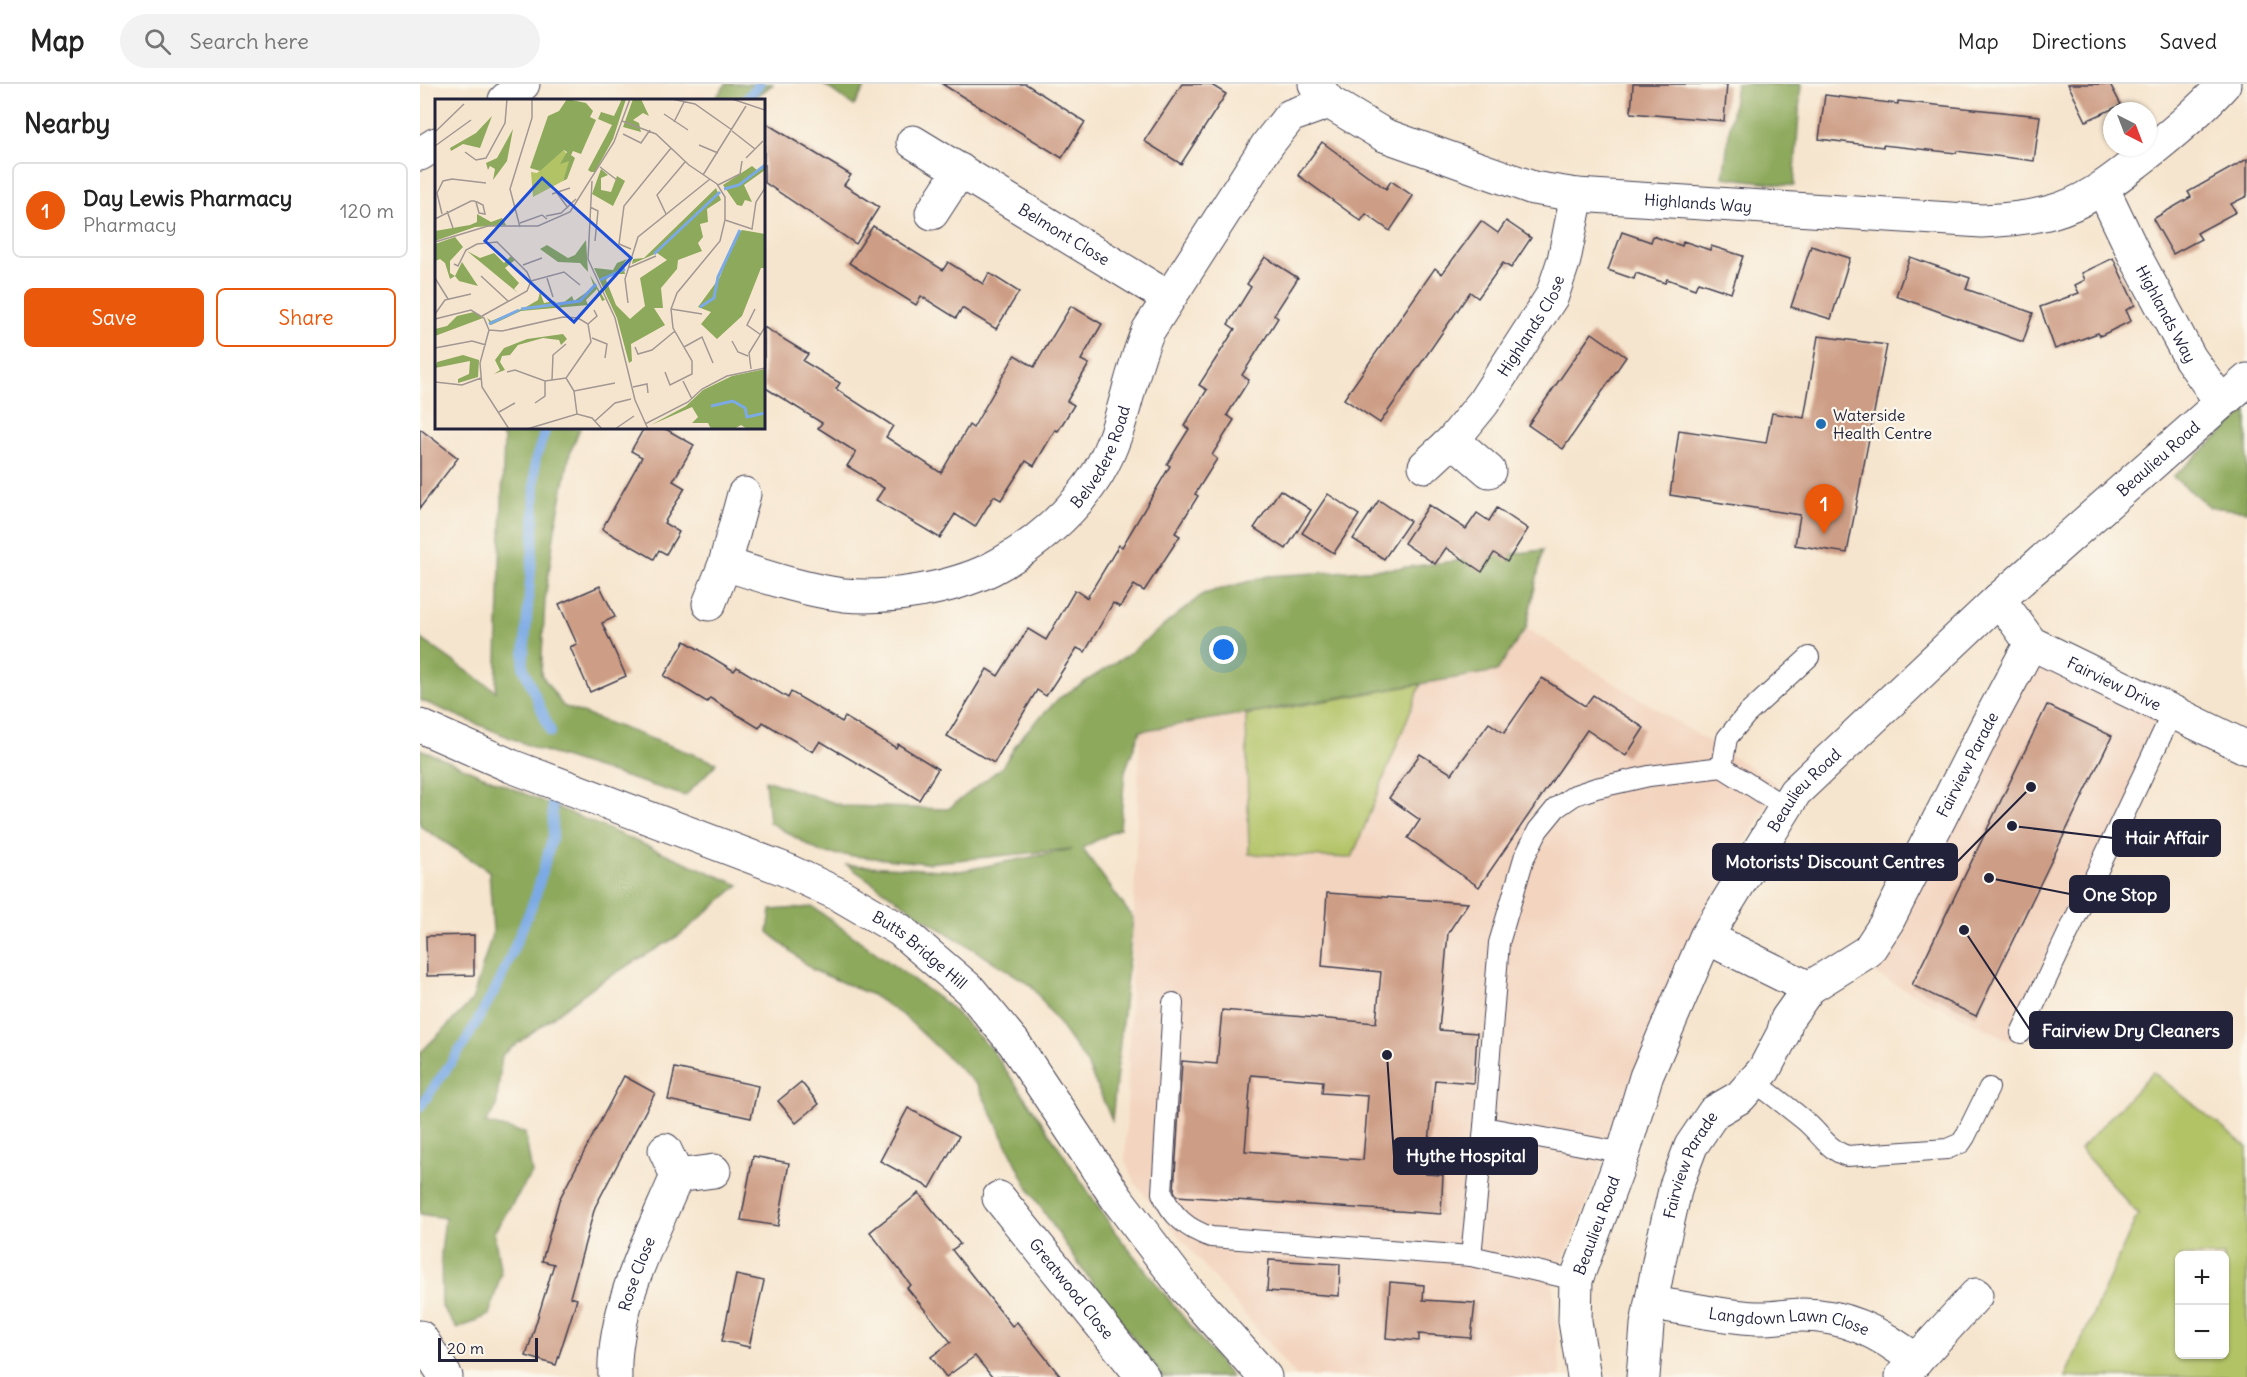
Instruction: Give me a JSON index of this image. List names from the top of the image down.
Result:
{
  "streets": {
    "street": [
      "Highlands Way",
      "Belmont Close",
      "Highlands Close",
      "Belvedere Road",
      "Beaulieu Road",
      "Fairview Drive",
      "Fairview Parade",
      "Butts Bridge Hill",
      "Rose Close",
      "Greatwood Close",
      "Langdown Lawn Close"
    ]
  },
  "crossings": [
    ["Highlands Way", "Highlands Close"],
    ["Highlands Way", "Belvedere Road"],
    ["Highlands Way", "Beaulieu Road"],
    ["Belmont Close", "Belvedere Road"],
    ["Beaulieu Road", "Fairview Drive"],
    ["Fairview Drive", "Fairview Parade"],
    ["Fairview Parade", "Langdown Lawn Close"]
  ],
  "places": [
    "Waterside Health Centre",
    "Motorists' Discount Centres",
    "Hair Affair",
    "One Stop",
    "Fairview Dry Cleaners",
    "Hythe Hospital"
  ],
  "scale_bar": "20 m",
  "north": "bottom right",
  "page": {
    "header": "Map",
    "search": "Search here",
    "nav": ["Map", "Directions", "Saved"],
    "heading": "Nearby",
    "list": [
      {
        "mark": "1",
        "name": "Day Lewis Pharmacy",
        "note": "Pharmacy",
        "value": "120 m"
      }
    ],
    "buttons": ["Save", "Share"],
    "pins": "1",
    "map_buttons": ["+", "−"],
    "scale": "20 m"
  }
}
